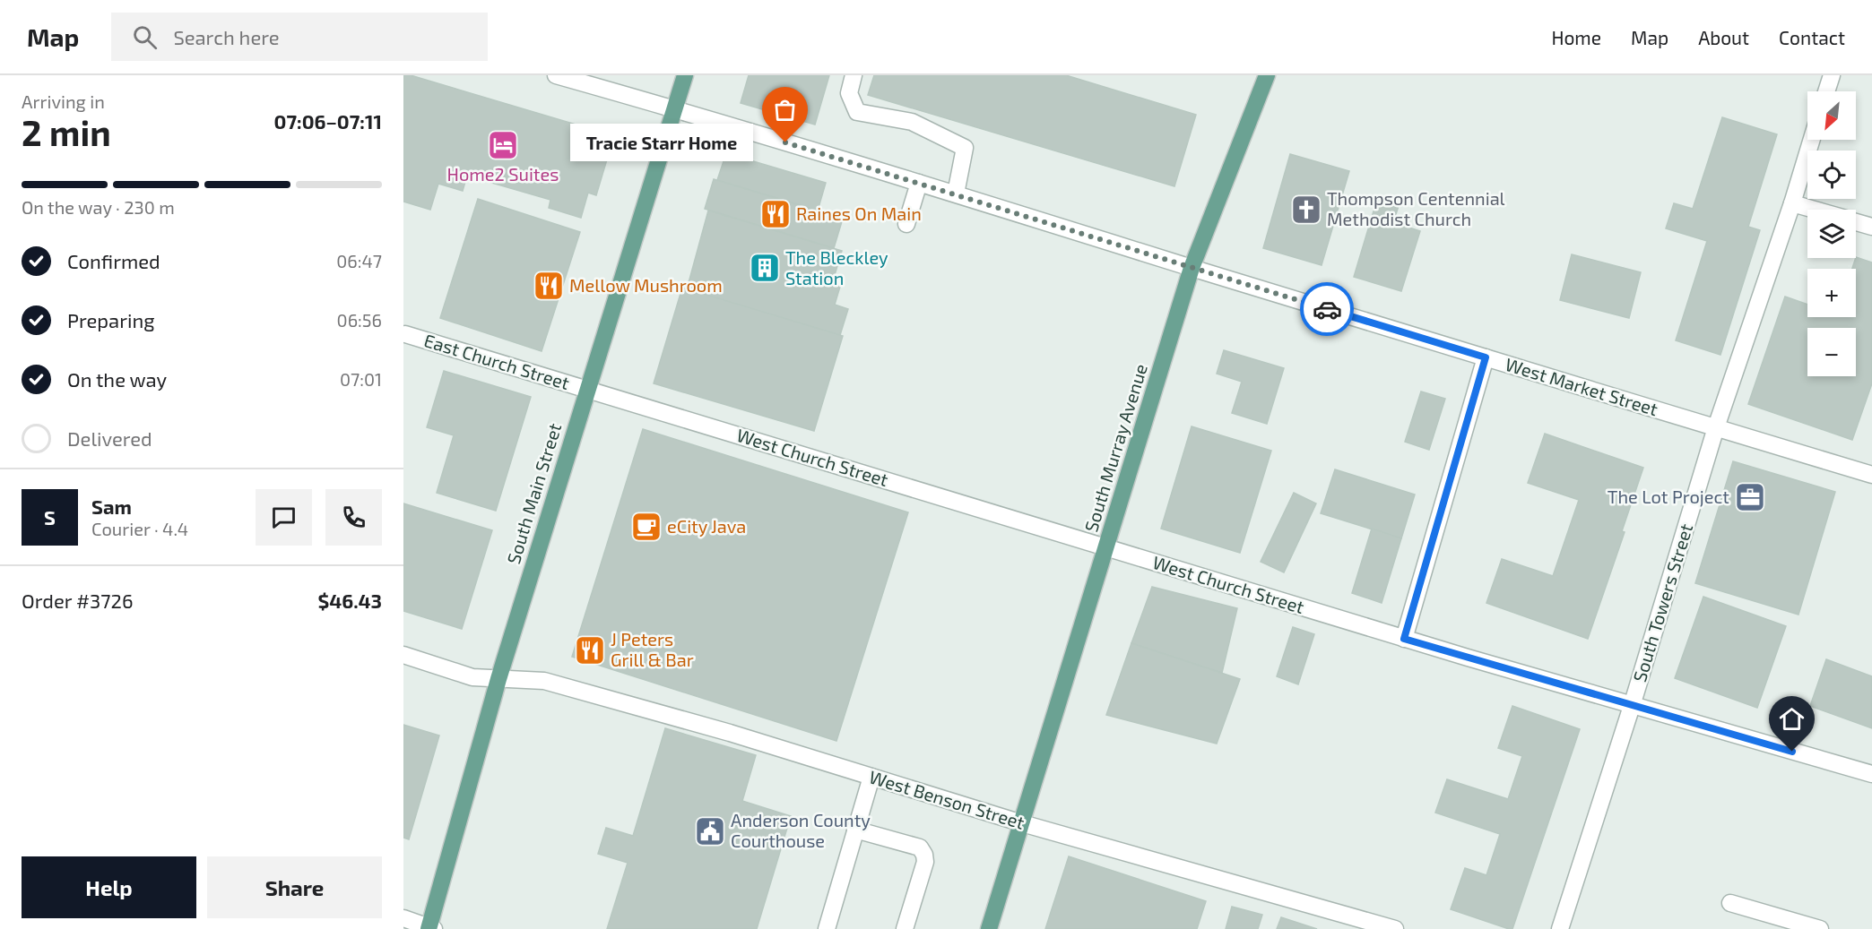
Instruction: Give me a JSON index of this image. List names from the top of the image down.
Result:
{
  "streets": {
    "main road": ["South Murray Avenue", "South Main Street"],
    "street": [
      "East Church Street",
      "West Market Street",
      "West Church Street",
      "South Towers Street",
      "West Benson Street"
    ]
  },
  "crossings": [
    ["East Church Street", "West Church Street"],
    ["East Church Street", "South Main Street"],
    ["West Market Street", "South Murray Avenue"],
    ["West Market Street", "South Main Street"],
    ["West Market Street", "South Towers Street"],
    ["South Murray Avenue", "West Church Street"],
    ["South Murray Avenue", "West Benson Street"],
    ["West Church Street", "South Main Street"],
    ["West Church Street", "South Towers Street"],
    ["South Main Street", "West Benson Street"]
  ],
  "places": {
    "other": ["Tracie Starr Home"],
    "hotel": ["Home2 Suites"],
    "church": ["Thompson Centennial Methodist Church"],
    "restaurant": ["Raines On Main", "Mellow Mushroom", "J Peters Grill & Bar"],
    "building": ["The Bleckley Station"],
    "office": ["The Lot Project"],
    "cafe": ["eCity Java"],
    "public building": ["Anderson County Courthouse"]
  },
  "north": "bottom left",
  "page": {
    "header": "Map",
    "search": "Search here",
    "nav": [
      "Home",
      "Map",
      "About",
      "Contact"
    ],
    "heading": ["2 min", "Arriving in", "07:06–07:11"],
    "panel": [
      "Sam",
      "Courier · 4.4",
      "Order #3726",
      "$46.43"
    ],
    "map_buttons": ["+", "−"],
    "bubble": "Tracie Starr Home",
    "bar": "On the way · 230 m",
    "list": [
      ["Confirmed", "06:47"],
      ["Preparing", "06:56"],
      ["On the way", "07:01"],
      "Delivered"
    ],
    "round": "S",
    "buttons": ["Help", "Share"]
  }
}
